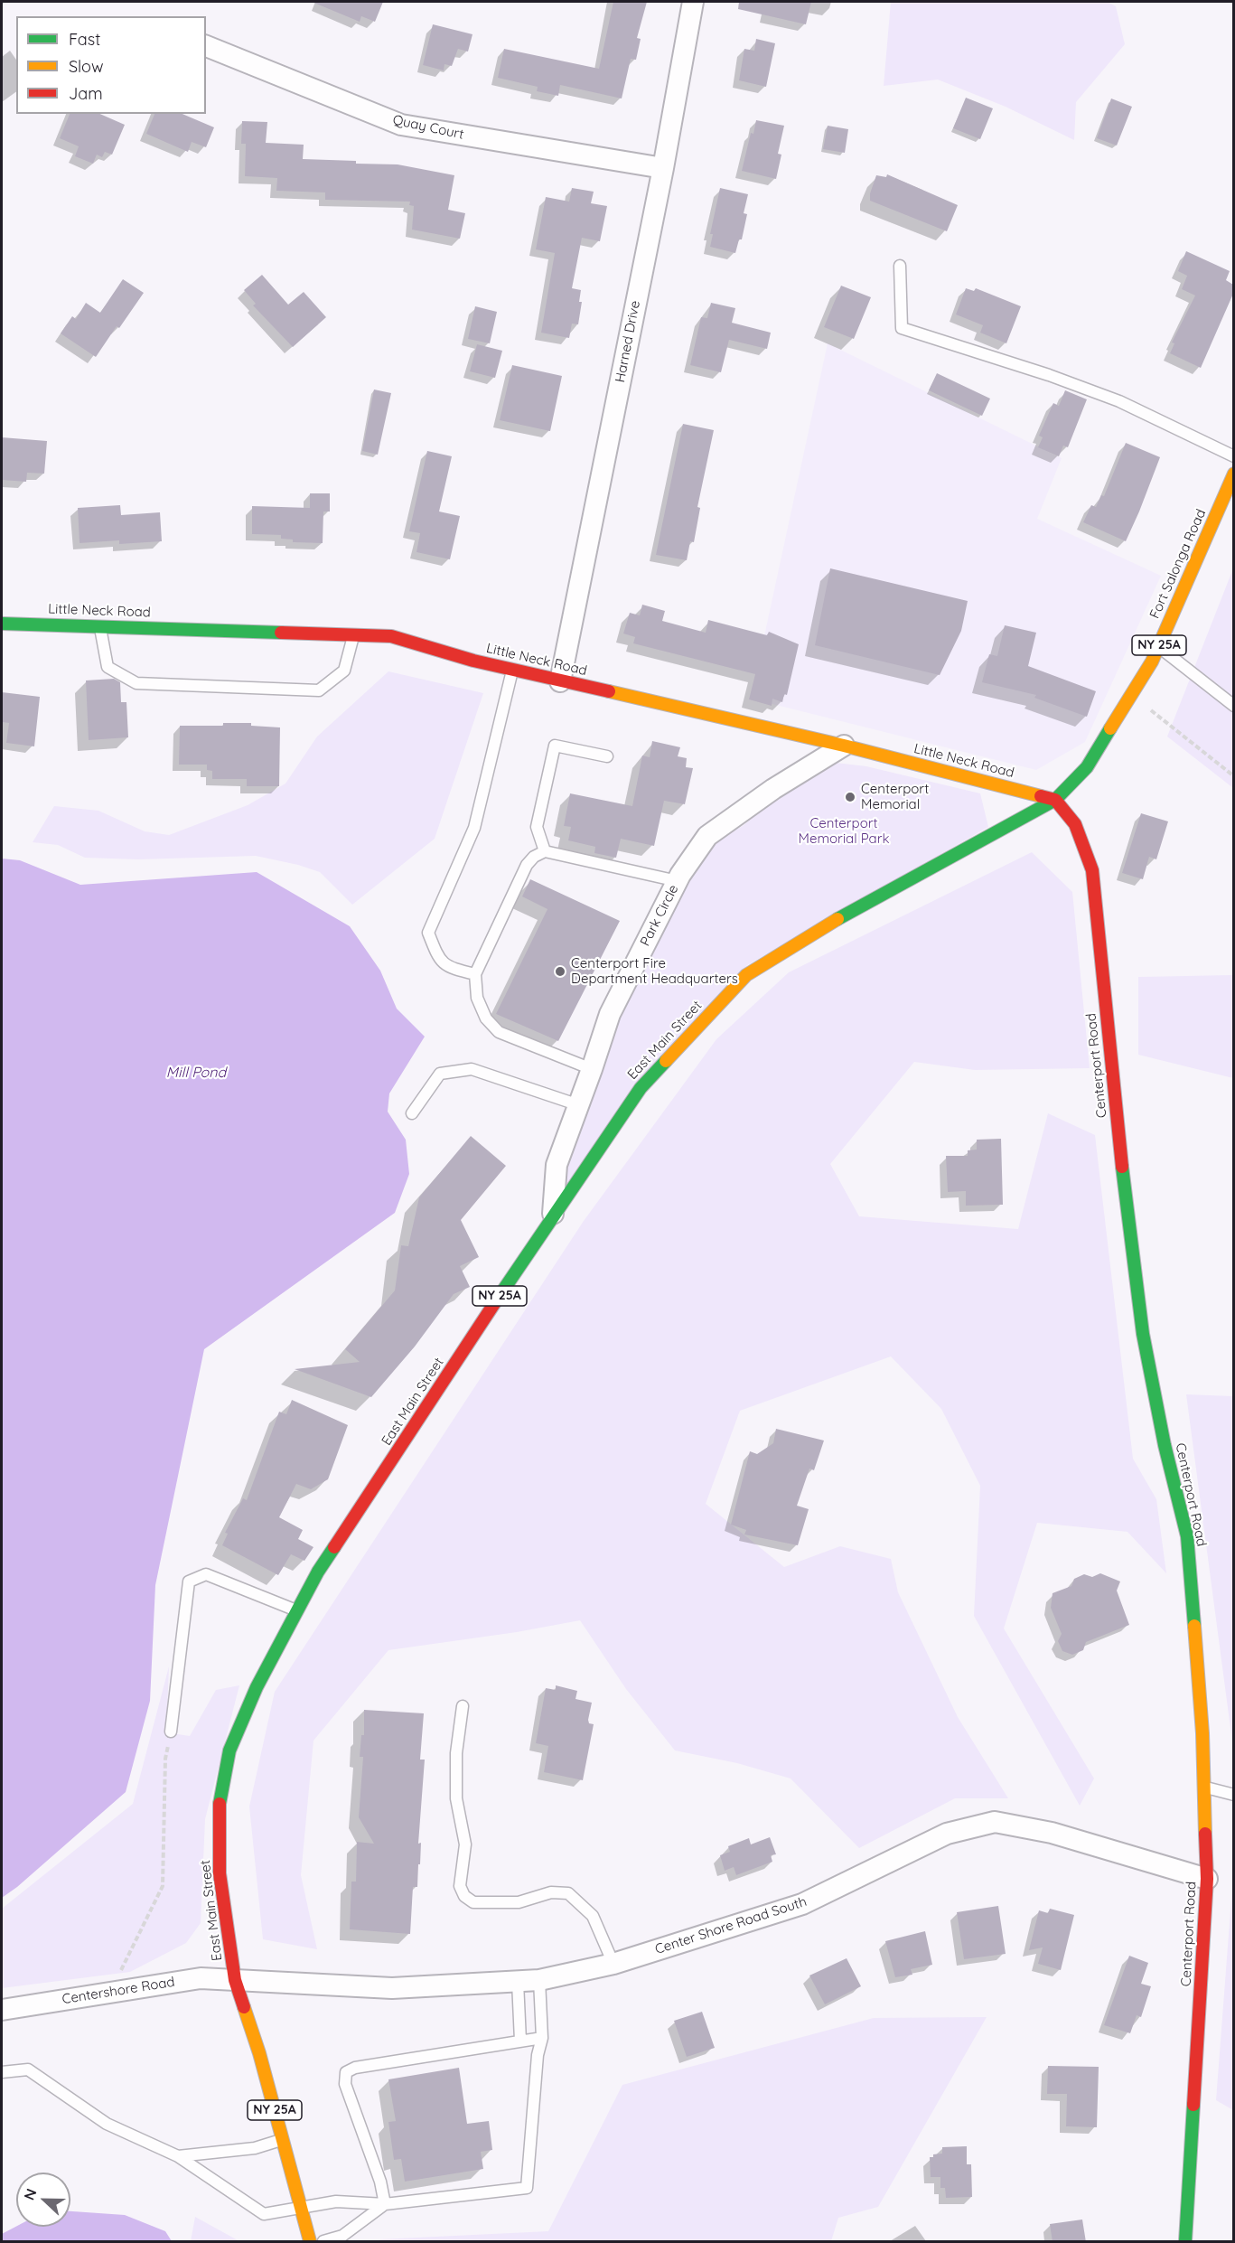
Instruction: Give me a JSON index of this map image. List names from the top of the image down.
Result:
{
  "streets": {
    "main road": [
      "Fort Salonga Road",
      "Little Neck Road",
      "NY 25A",
      "East Main Street",
      "Centerport Road"
    ],
    "street": [
      "Quay Court",
      "Harned Drive",
      "Park Circle",
      "Center Shore Road South",
      "Centershore Road"
    ]
  },
  "crossings": [
    ["Quay Court", "Harned Drive"],
    ["Harned Drive", "Little Neck Road"],
    ["Fort Salonga Road", "Little Neck Road"],
    ["Fort Salonga Road", "East Main Street"],
    ["Fort Salonga Road", "Centerport Road"],
    ["Little Neck Road", "Park Circle"],
    ["Little Neck Road", "East Main Street"],
    ["Little Neck Road", "Centerport Road"],
    ["Park Circle", "East Main Street"],
    ["East Main Street", "Centerport Road"],
    ["East Main Street", "Center Shore Road South"],
    ["East Main Street", "Centershore Road"],
    ["Centerport Road", "Center Shore Road South"],
    ["Center Shore Road South", "Centershore Road"]
  ],
  "water": ["Mill Pond"],
  "parks": ["Centerport Memorial Park"],
  "places": ["Centerport Memorial", "Centerport Fire Department Headquarters"],
  "legend": ["Fast", "Slow", "Jam"],
  "north": "left"
}
